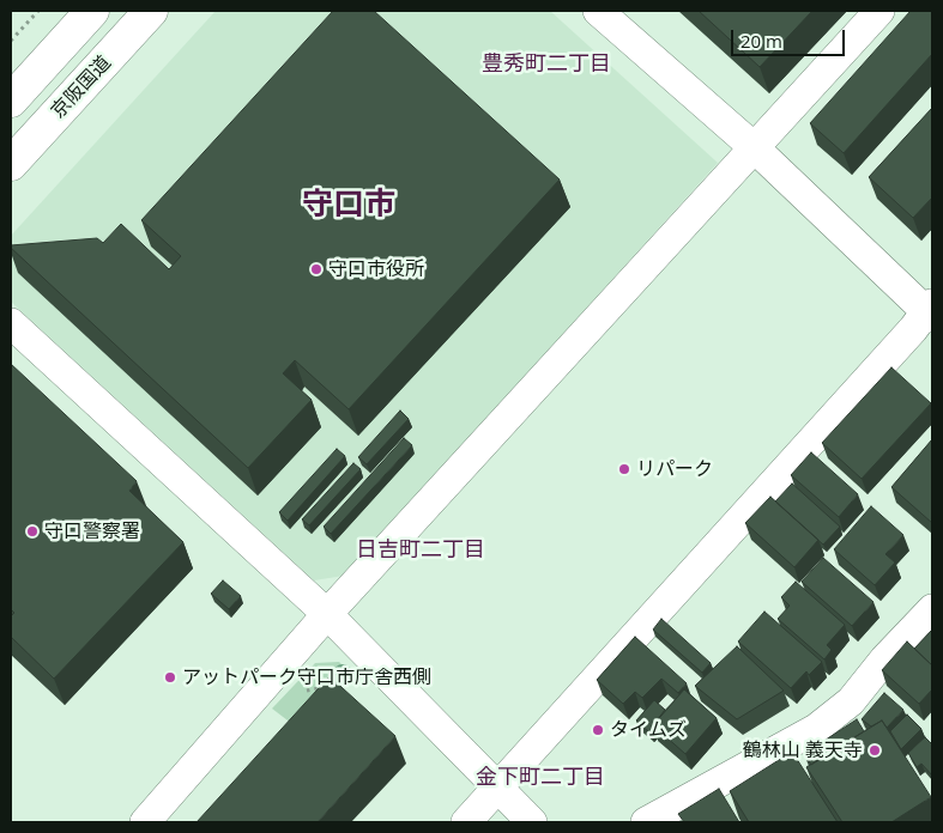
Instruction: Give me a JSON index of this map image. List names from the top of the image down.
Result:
{
  "streets": {
    "highway": ["京阪国道"]
  },
  "districts": [
    "豊秀町二丁目",
    "守口市",
    "日吉町二丁目",
    "金下町二丁目"
  ],
  "places": [
    "守口市役所",
    "リパーク",
    "守口警察署",
    "アットパーク守口市庁舎西側",
    "タイムズ",
    "鶴林山 義天寺"
  ],
  "scale_bar": "20 m"
}
